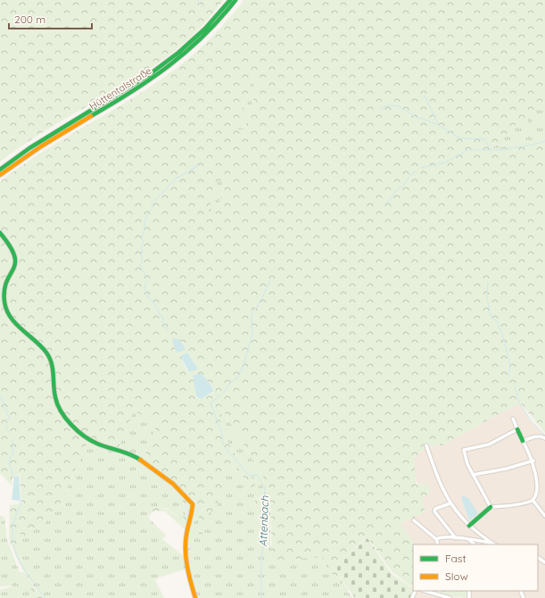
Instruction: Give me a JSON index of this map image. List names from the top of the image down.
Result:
{
  "streets": {
    "main road": ["Hüttentalstraße"]
  },
  "water": ["Attenbach"],
  "legend": ["Fast", "Slow"],
  "scale_bar": "200 m"
}
